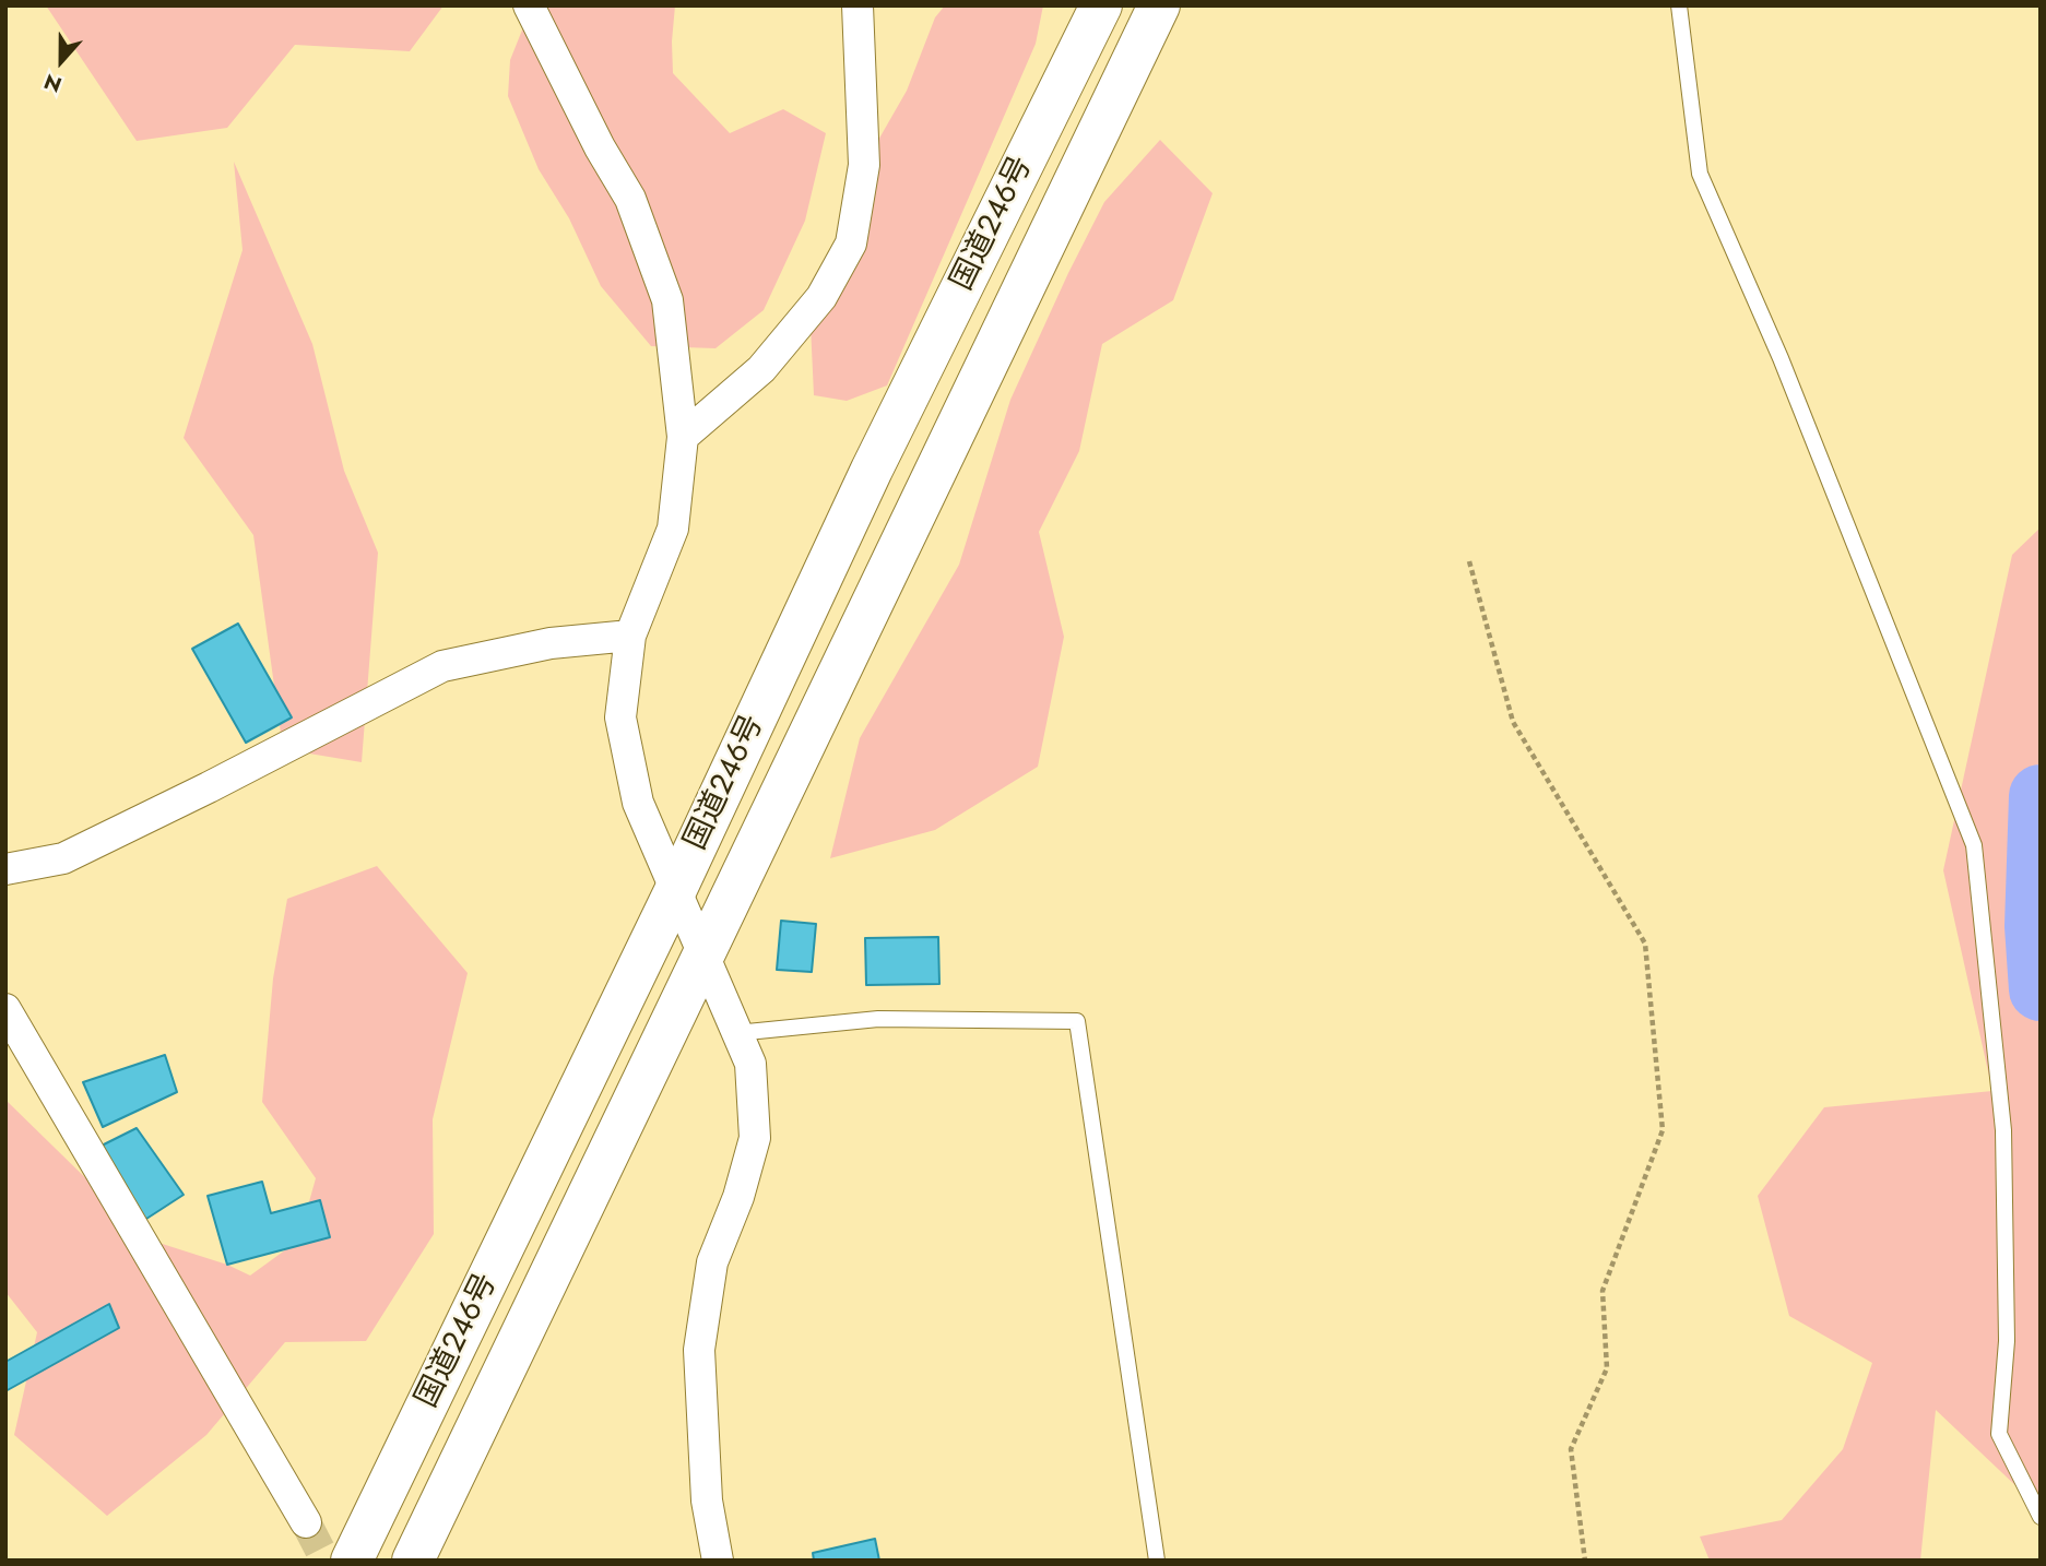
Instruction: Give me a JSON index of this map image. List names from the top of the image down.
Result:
{
  "streets": {
    "highway": ["国道246号"]
  },
  "north": "bottom"
}
